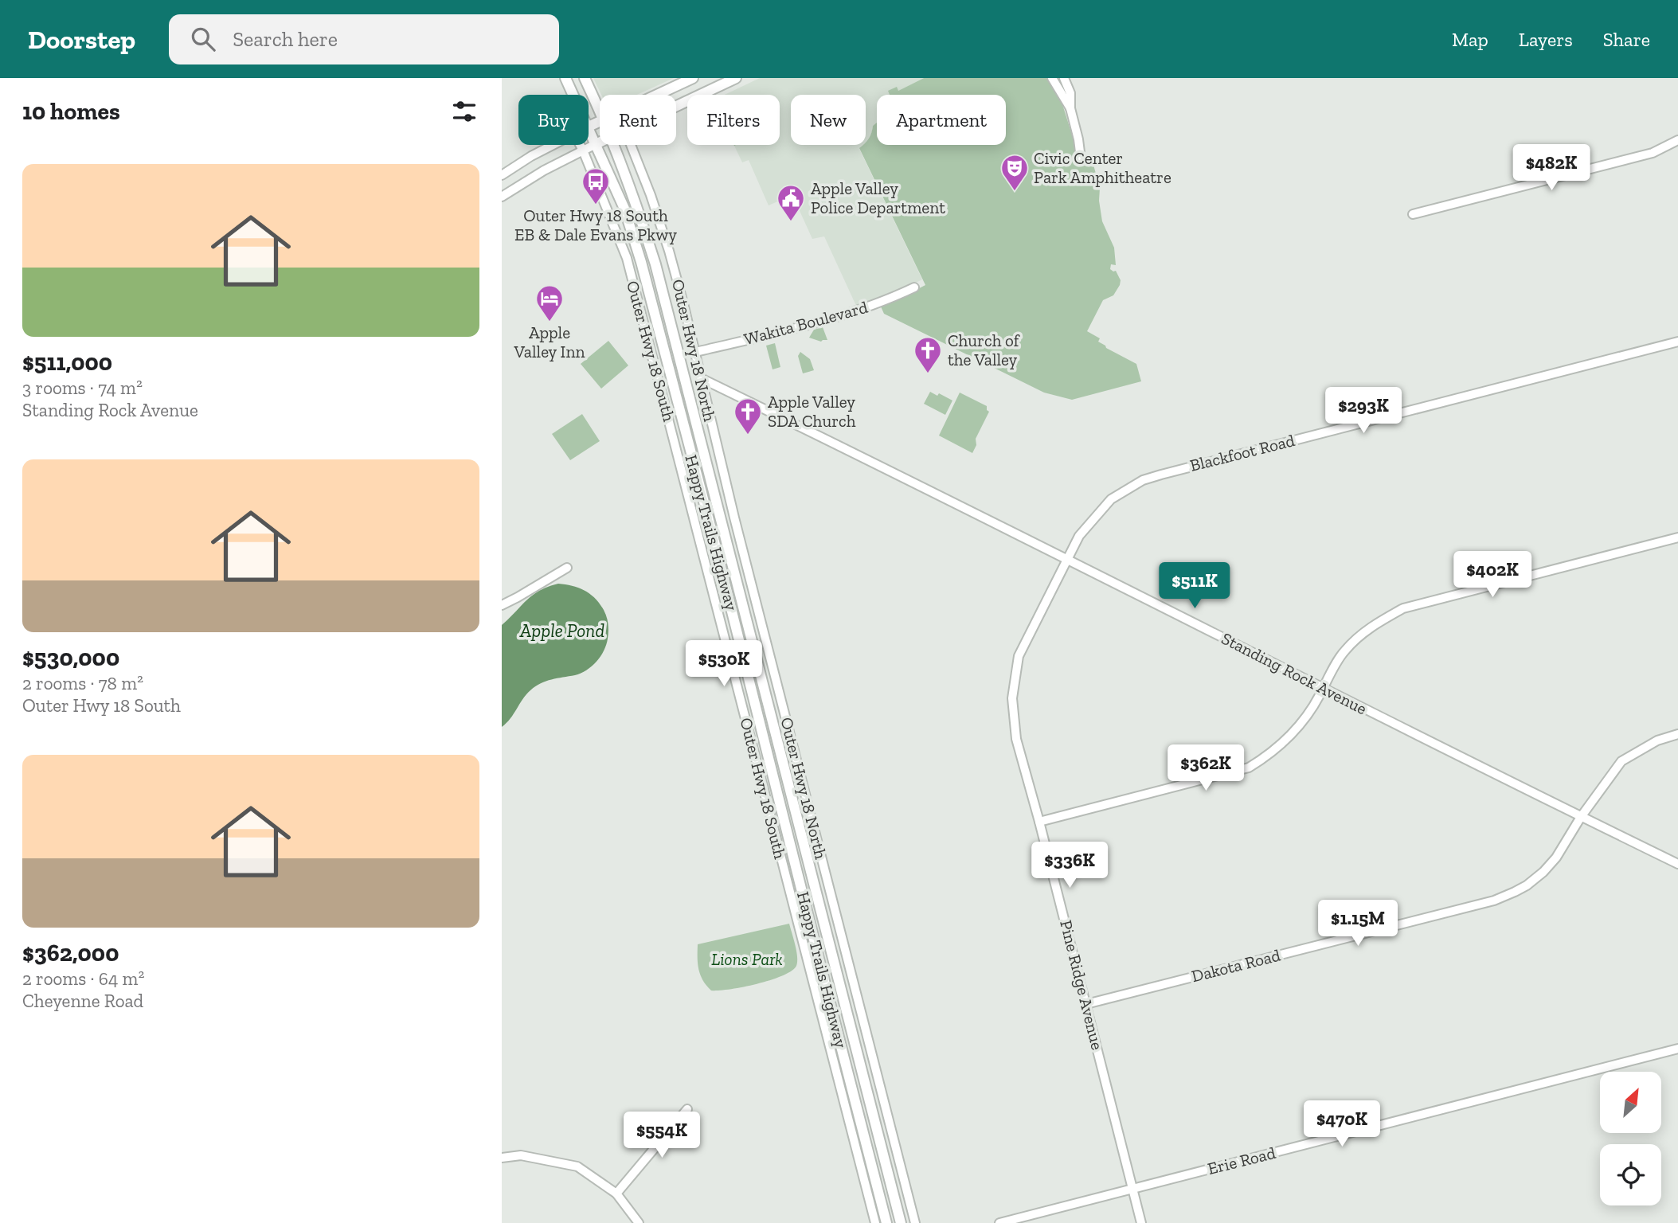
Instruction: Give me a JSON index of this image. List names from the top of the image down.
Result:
{
  "streets": {
    "main road": ["Happy Trails Highway"],
    "street": [
      "Wakita Boulevard",
      "Outer Hwy 18 North",
      "Outer Hwy 18 South",
      "Blackfoot Road",
      "Standing Rock Avenue",
      "Dakota Road",
      "Pine Ridge Avenue",
      "Erie Road"
    ]
  },
  "crossings": [
    ["Wakita Boulevard", "Outer Hwy 18 North"],
    ["Outer Hwy 18 North", "Standing Rock Avenue"],
    ["Blackfoot Road", "Standing Rock Avenue"],
    ["Blackfoot Road", "Pine Ridge Avenue"],
    ["Standing Rock Avenue", "Dakota Road"],
    ["Standing Rock Avenue", "Pine Ridge Avenue"],
    ["Dakota Road", "Pine Ridge Avenue"],
    ["Pine Ridge Avenue", "Erie Road"]
  ],
  "water": ["Apple Pond"],
  "parks": ["Lions Park"],
  "places": {
    "theatre": ["Civic Center Park Amphitheatre"],
    "bus stop": ["Outer Hwy 18 South EB & Dale Evans Pkwy"],
    "public building": ["Apple Valley Police Department"],
    "hotel": ["Apple Valley Inn"],
    "church": ["Church of the Valley", "Apple Valley SDA Church"]
  },
  "north": "top right",
  "page": {
    "header": "Doorstep",
    "search": "Search here",
    "nav": ["Map", "Layers", "Share"],
    "heading": "10 homes",
    "chip": [
      "Buy",
      "Rent",
      "Filters",
      "New",
      "Apartment"
    ],
    "price": [
      "$482K",
      "$293K",
      "$402K",
      "$511K",
      "$530K",
      "$362K",
      "$336K",
      "$1.15M",
      "$470K",
      "$554K"
    ],
    "list": [
      {
        "name": "$511,000",
        "note": "3 rooms · 74 m² · Standing Rock Avenue"
      },
      {
        "name": "$530,000",
        "note": "2 rooms · 78 m² · Outer Hwy 18 South"
      },
      {
        "name": "$362,000",
        "note": "2 rooms · 64 m² · Cheyenne Road"
      }
    ]
  }
}
